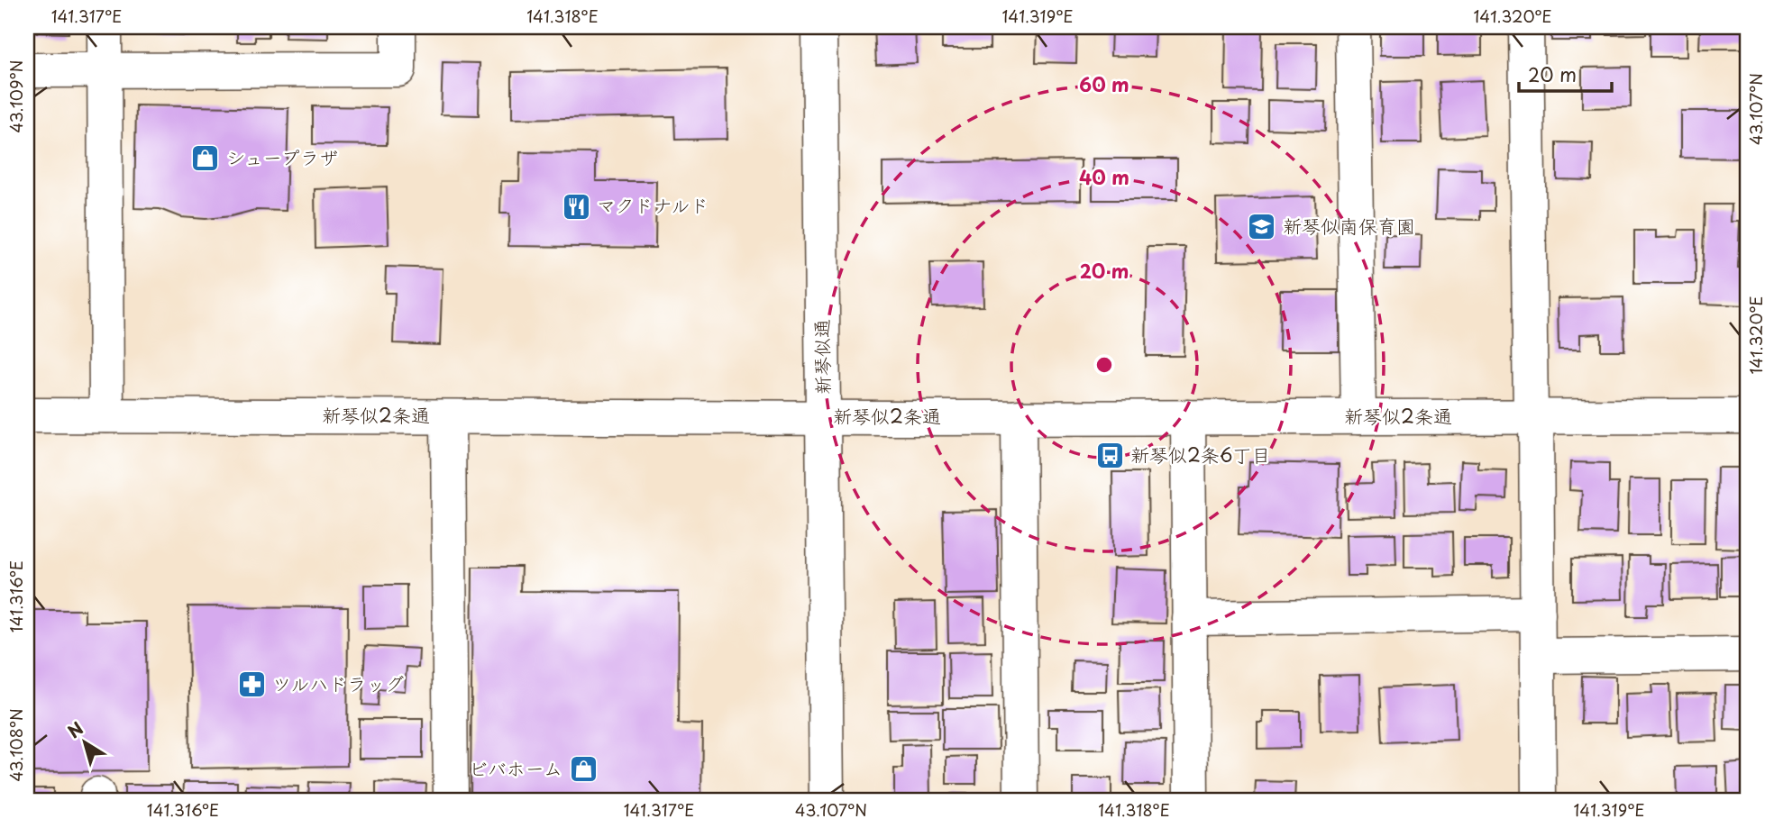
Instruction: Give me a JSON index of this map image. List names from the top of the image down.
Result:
{
  "streets": {
    "street": ["新琴似通", "新琴似2条通"]
  },
  "crossings": [
    ["新琴似通", "新琴似2条通"]
  ],
  "places": {
    "shop": ["シュープラザ", "ビバホーム"],
    "restaurant": ["マクドナルド"],
    "school or university": ["新琴似南保育園"],
    "bus stop": ["新琴似2条6丁目"],
    "pharmacy": ["ツルハドラッグ"]
  },
  "scale_bar": "20 m",
  "north": "top left",
  "coordinates": [
    "141.317°E",
    "141.318°E",
    "141.319°E",
    "141.320°E",
    "43.109°N",
    "43.107°N",
    "141.316°E",
    "43.108°N"
  ],
  "rings": ["60 m", "40 m", "20 m"]
}
